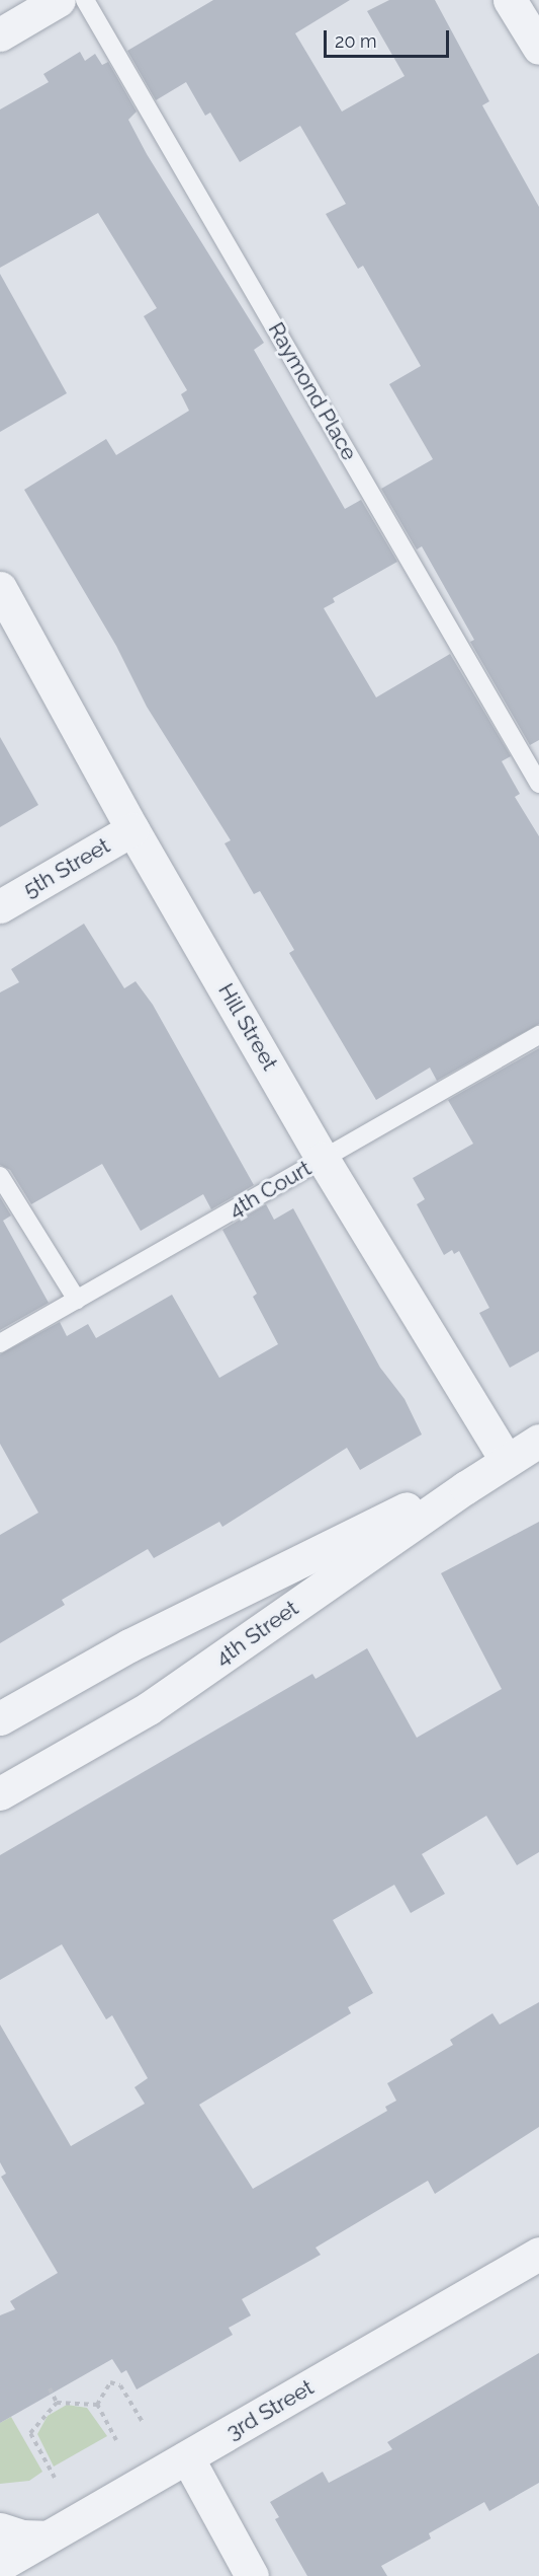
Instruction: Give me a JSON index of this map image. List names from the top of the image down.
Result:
{
  "streets": {
    "street": [
      "5th Street",
      "Hill Street",
      "4th Street",
      "3rd Street"
    ],
    "lane": ["Raymond Place", "4th Court"]
  },
  "crossings": [
    ["5th Street", "Hill Street"],
    ["Hill Street", "4th Court"],
    ["Hill Street", "4th Street"]
  ],
  "scale_bar": "20 m"
}
